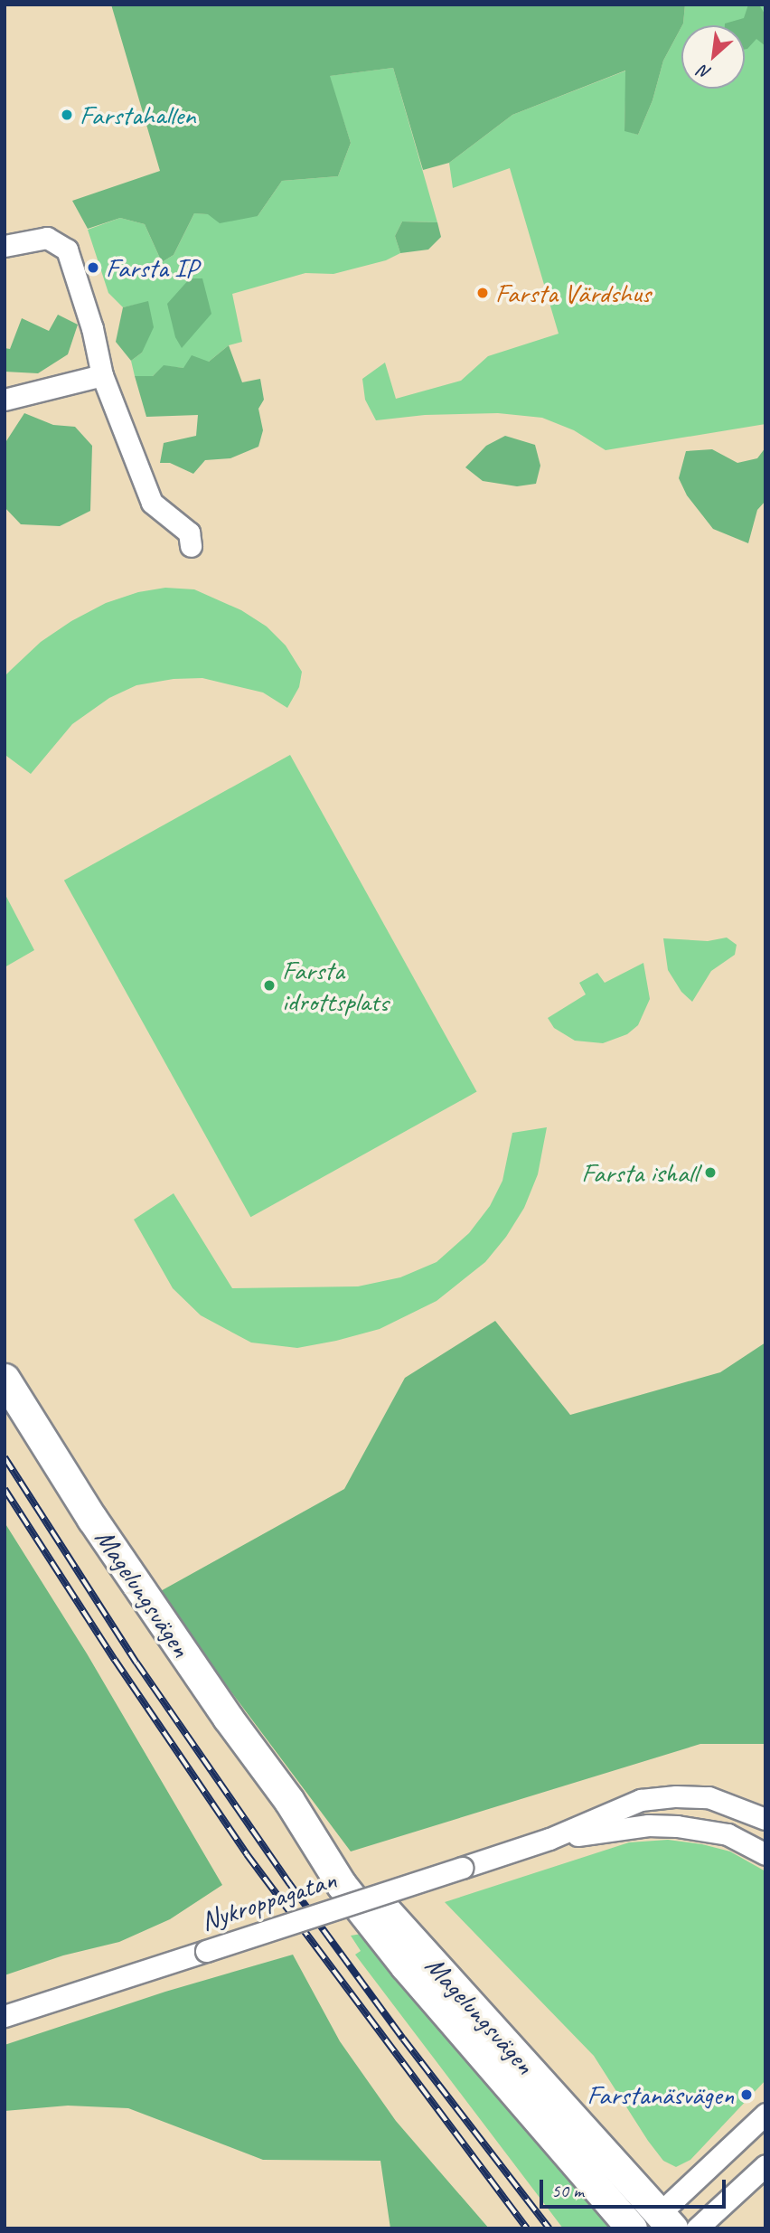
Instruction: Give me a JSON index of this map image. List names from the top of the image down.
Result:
{
  "streets": {
    "main road": ["Magelungsvägen"],
    "street": ["Nykroppagatan"]
  },
  "places": [
    "Farstahallen",
    "Farsta IP",
    "Farsta Värdshus",
    "Farsta idrottsplats",
    "Farsta ishall",
    "Farstanäsvägen"
  ],
  "scale_bar": "50 m",
  "north": "bottom left"
}
